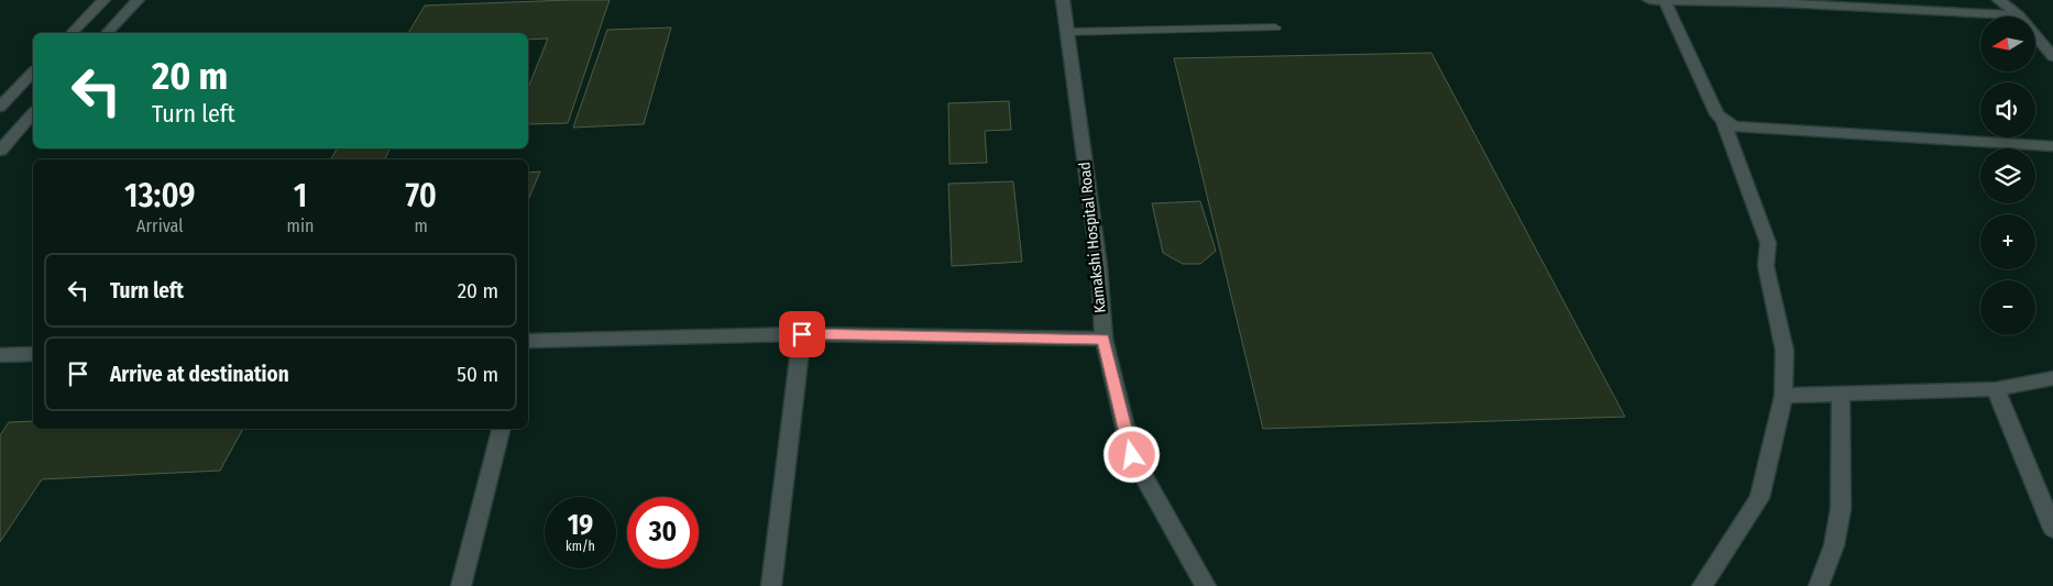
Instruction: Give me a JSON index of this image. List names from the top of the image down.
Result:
{
  "streets": {
    "street": ["Kamakshi Hospital Road"]
  },
  "north": "left",
  "page": {
    "map_buttons": ["+", "−"],
    "turn": ["20 m", "Turn left"],
    "eta": [
      "13:09",
      "Arrival",
      "1",
      "min",
      "70",
      "m"
    ],
    "list": [
      {
        "name": "Turn left",
        "value": "20 m"
      },
      {
        "name": "Arrive at destination",
        "value": "50 m"
      }
    ],
    "speed": "19 km/h",
    "limit": "30"
  }
}
